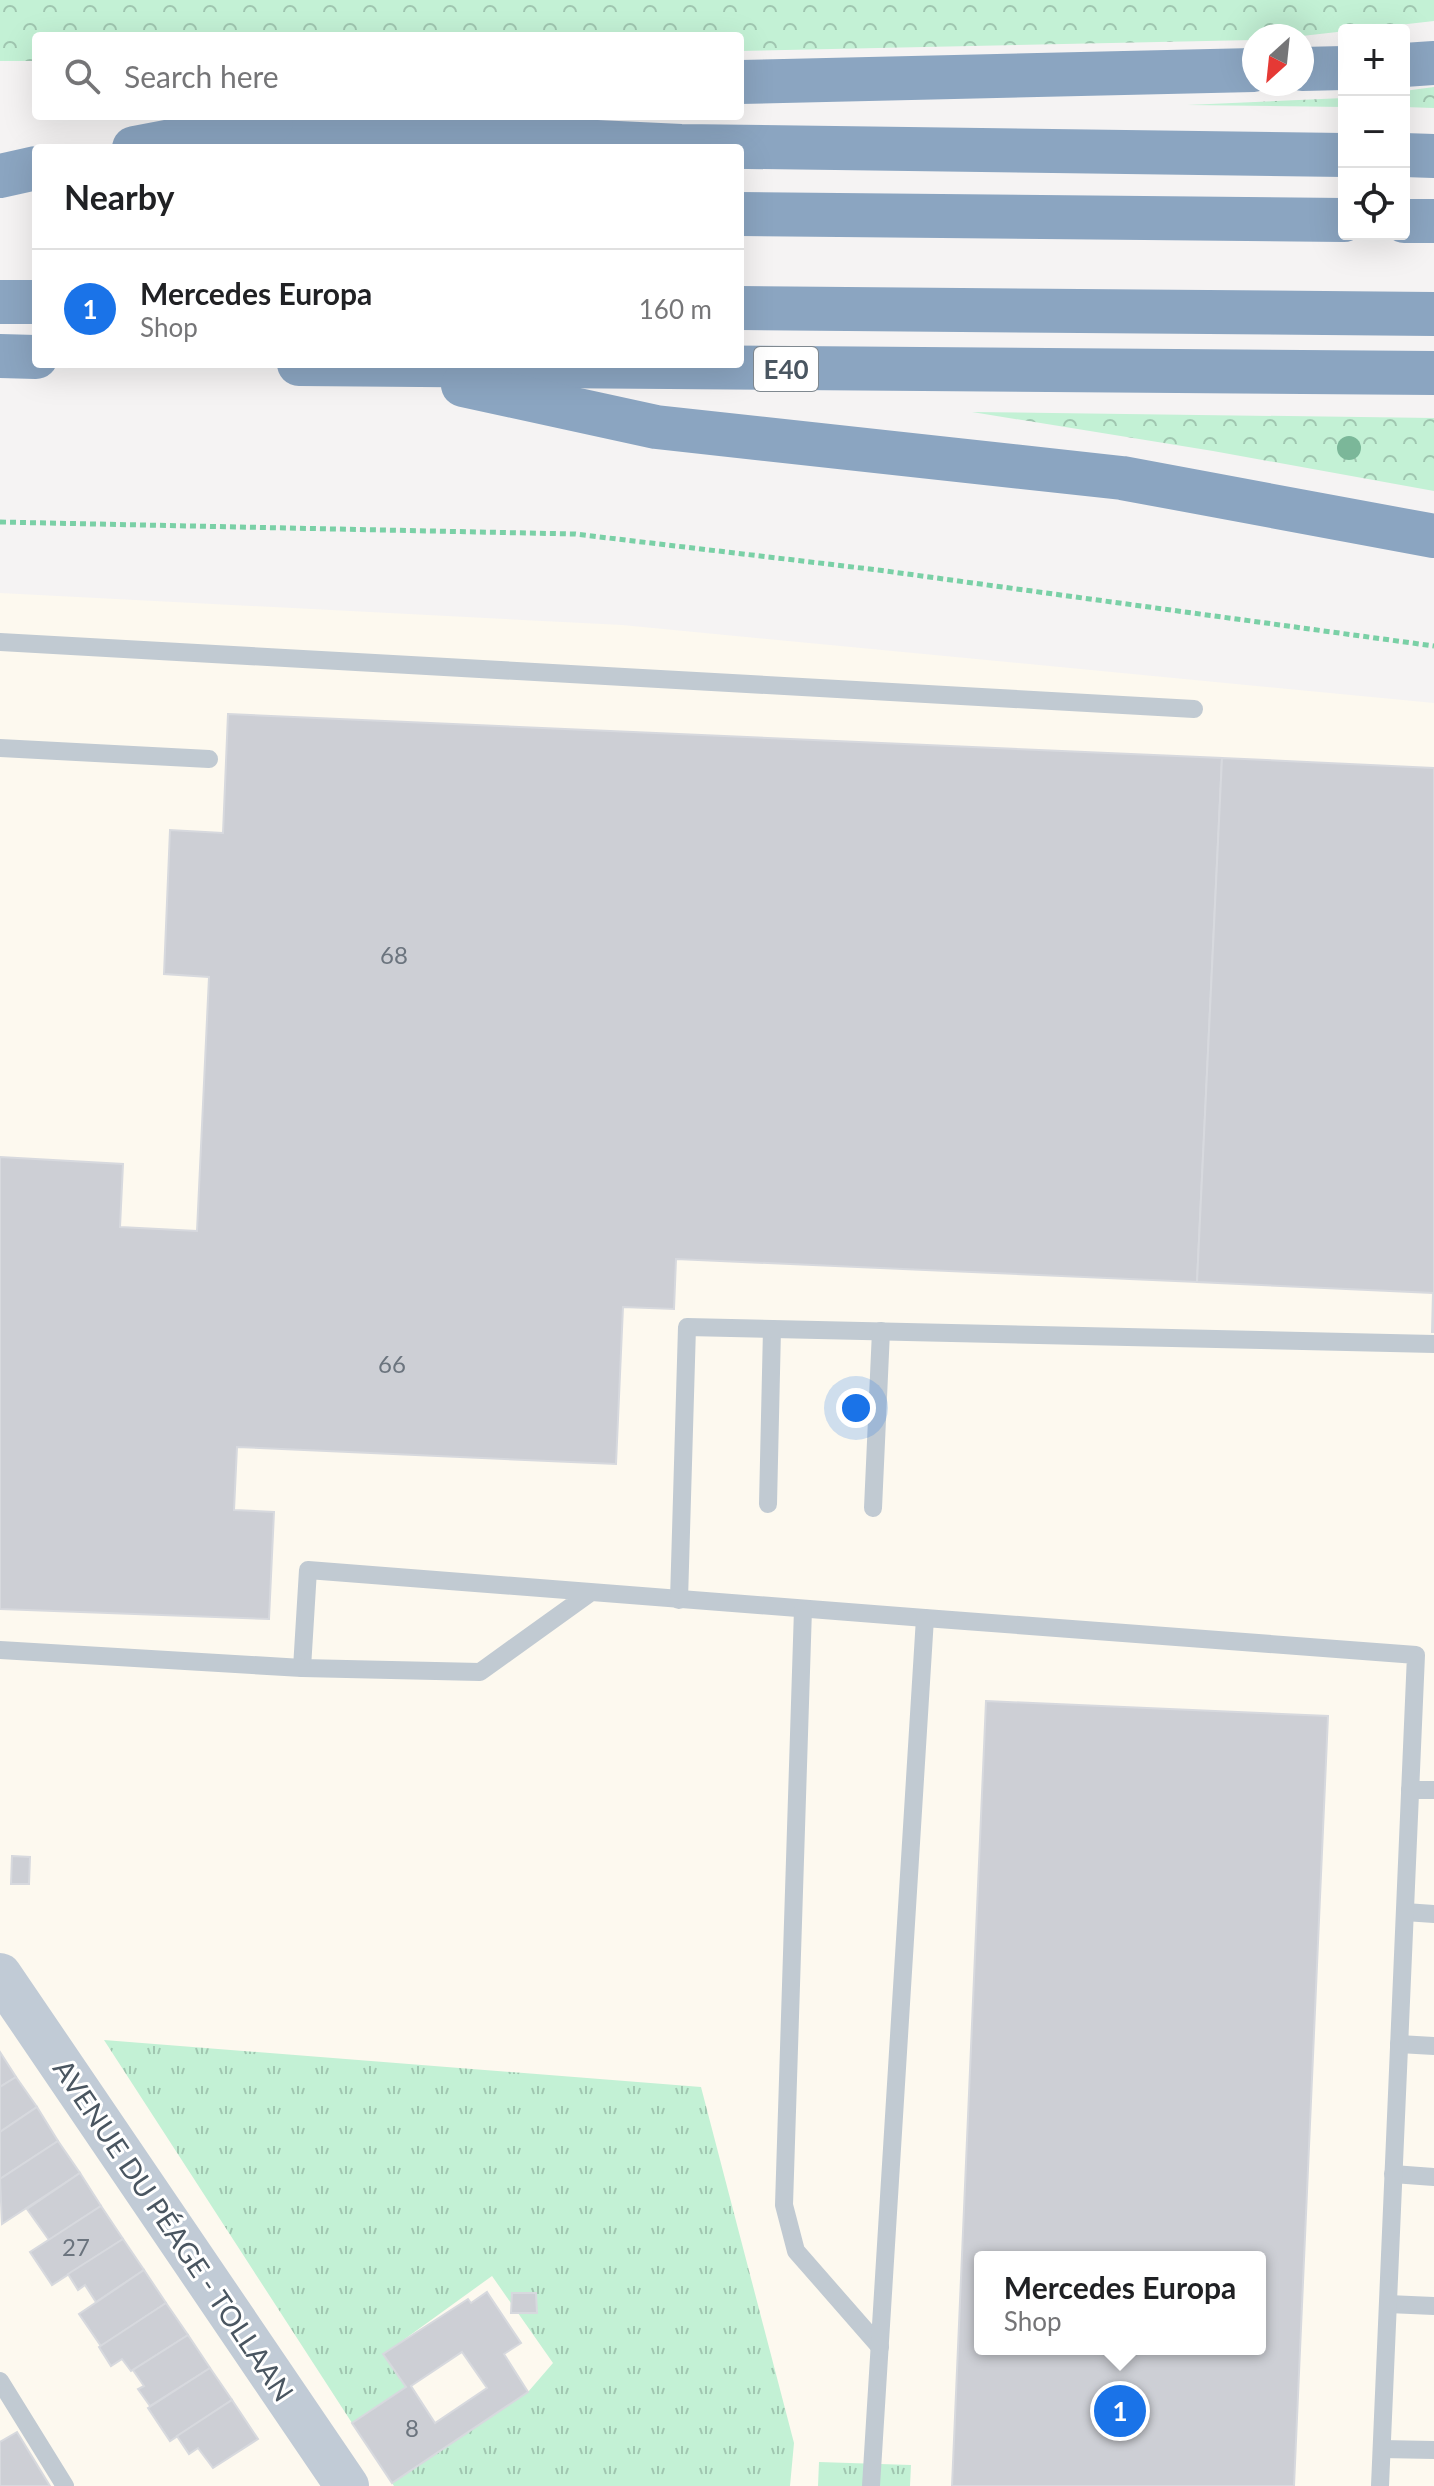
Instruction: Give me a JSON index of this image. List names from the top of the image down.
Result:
{
  "streets": {
    "highway": ["E40"],
    "street": ["AVENUE DU PÉAGE - TOLLAAN"]
  },
  "house_numbers": [
    "68",
    "66",
    "27",
    "8"
  ],
  "north": "bottom left",
  "page": {
    "map_buttons": ["+", "−"],
    "search": "Search here",
    "heading": "Nearby",
    "list": [
      {
        "mark": "1",
        "name": "Mercedes Europa",
        "note": "Shop",
        "value": "160 m"
      }
    ],
    "popup": ["Mercedes Europa", "Shop"],
    "pins": "1"
  }
}
